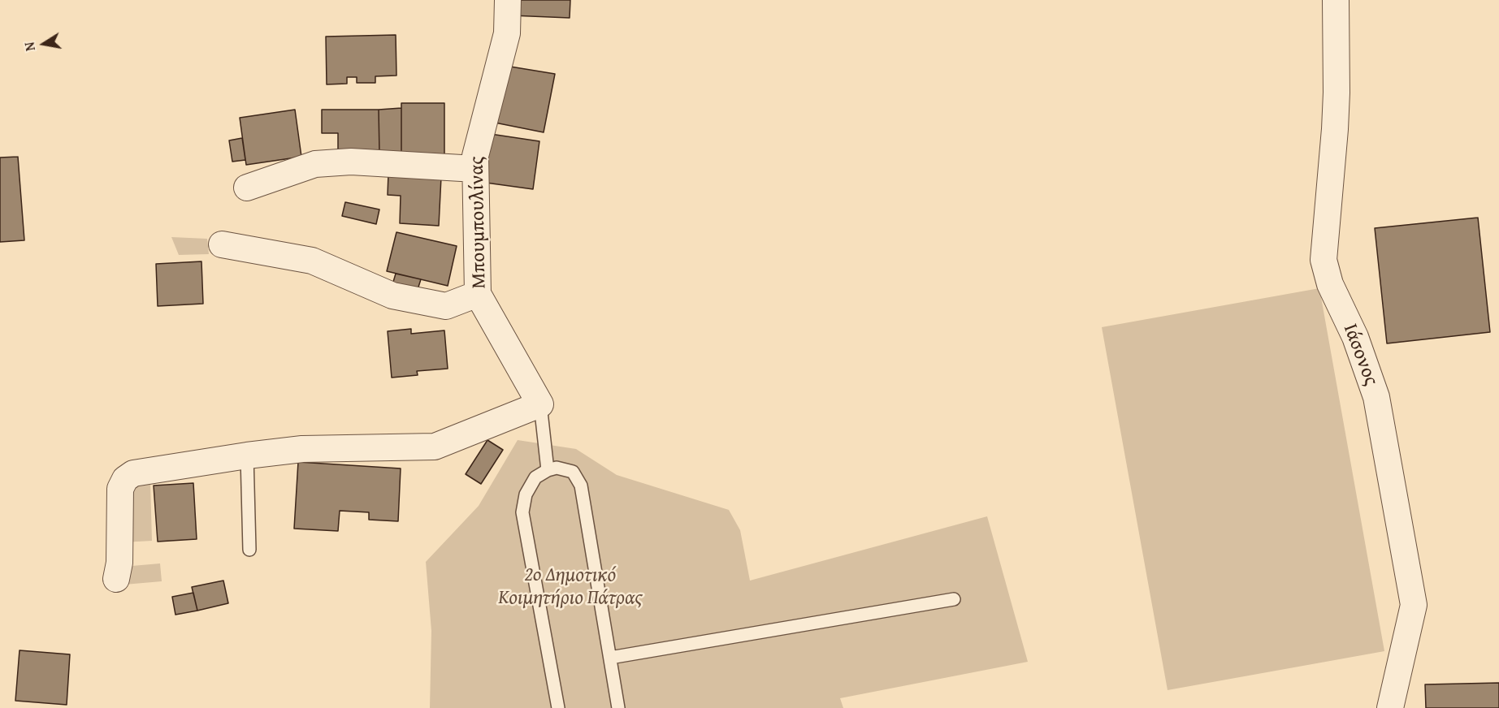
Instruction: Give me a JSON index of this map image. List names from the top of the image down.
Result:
{
  "streets": {
    "street": ["Μπουμπουλίνας", "Ιάσονος"]
  },
  "parks": ["2o Δημοτικό Κοιμητήριο Πάτρας"],
  "north": "left"
}
